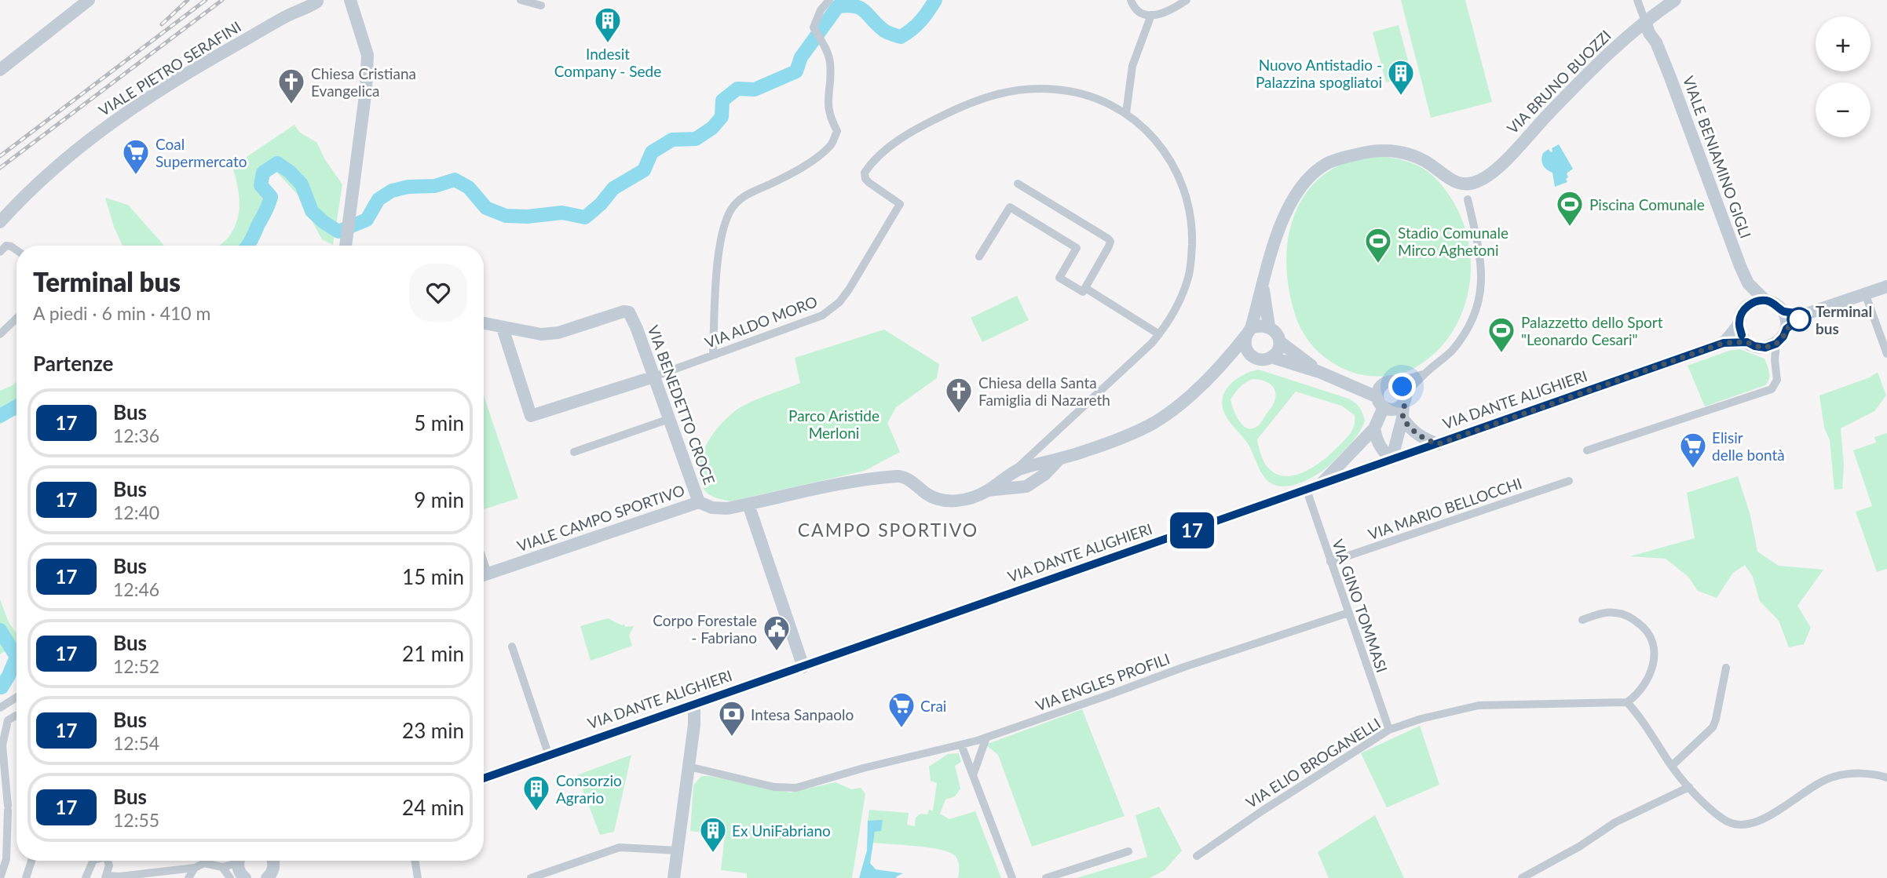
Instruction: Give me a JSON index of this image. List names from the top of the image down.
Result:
{
  "streets": {
    "street": [
      "VIALE PIETRO SERAFINI",
      "VIA BRUNO BUOZZI",
      "VIALE BENIAMINO GIGLI",
      "VIA ALDO MORO",
      "VIA DANTE ALIGHIERI",
      "VIA BENEDETTO CROCE",
      "VIA MARIO BELLOCCHI",
      "VIALE CAMPO SPORTIVO",
      "VIA GINO TOMMASI",
      "VIA ENGLES PROFILI",
      "VIA ELIO BROGANELLI"
    ]
  },
  "crossings": [
    ["VIA BRUNO BUOZZI", "VIALE BENIAMINO GIGLI"],
    ["VIALE BENIAMINO GIGLI", "VIA DANTE ALIGHIERI"],
    ["VIA ALDO MORO", "VIA BENEDETTO CROCE"],
    ["VIA ALDO MORO", "VIALE CAMPO SPORTIVO"],
    ["VIA DANTE ALIGHIERI", "VIA GINO TOMMASI"],
    ["VIA BENEDETTO CROCE", "VIALE CAMPO SPORTIVO"],
    ["VIA MARIO BELLOCCHI", "VIA GINO TOMMASI"],
    ["VIA GINO TOMMASI", "VIA ENGLES PROFILI"],
    ["VIA GINO TOMMASI", "VIA ELIO BROGANELLI"]
  ],
  "districts": ["CAMPO SPORTIVO"],
  "parks": ["Parco Aristide Merloni"],
  "places": {
    "building": [
      "Indesit Company - Sede",
      "Nuovo Antistadio - Palazzina spogliatoi",
      "Consorzio Agrario",
      "Ex UniFabriano"
    ],
    "church": ["Chiesa Cristiana Evangelica", "Chiesa della Santa Famiglia di Nazareth"],
    "supermarket": ["Coal Supermercato", "Elisir delle bontà", "Crai"],
    "sports": ["Piscina Comunale", "Stadio Comunale Mirco Aghetoni", "Palazzetto dello Sport \"Leonardo Cesari\""],
    "other": ["Terminal bus"],
    "public building": ["Corpo Forestale - Fabriano"],
    "bank": ["Intesa Sanpaolo"]
  },
  "lines": ["bus line 17"],
  "page": {
    "on_map": "17",
    "map_buttons": ["+", "−"],
    "heading": [
      ["Terminal bus", "A piedi · 6 min · 410 m"],
      "Partenze"
    ],
    "list": [
      {
        "mark": "17",
        "name": "Bus",
        "note": "12:36",
        "value": "5 min"
      },
      {
        "mark": "17",
        "name": "Bus",
        "note": "12:40",
        "value": "9 min"
      },
      {
        "mark": "17",
        "name": "Bus",
        "note": "12:46",
        "value": "15 min"
      },
      {
        "mark": "17",
        "name": "Bus",
        "note": "12:52",
        "value": "21 min"
      },
      {
        "mark": "17",
        "name": "Bus",
        "note": "12:54",
        "value": "23 min"
      },
      {
        "mark": "17",
        "name": "Bus",
        "note": "12:55",
        "value": "24 min"
      }
    ]
  }
}
